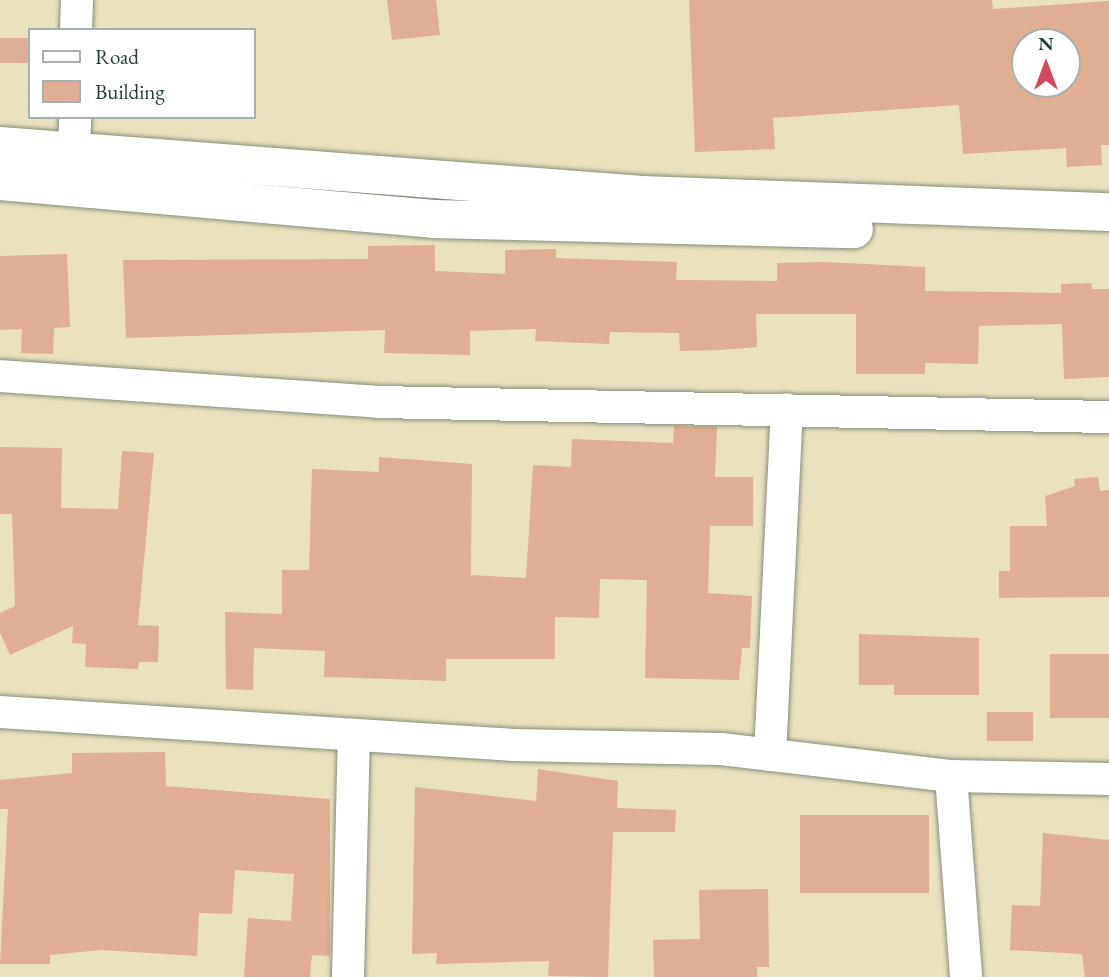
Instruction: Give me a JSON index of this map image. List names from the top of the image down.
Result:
{
  "legend": ["Road", "Building"],
  "north": "top"
}
